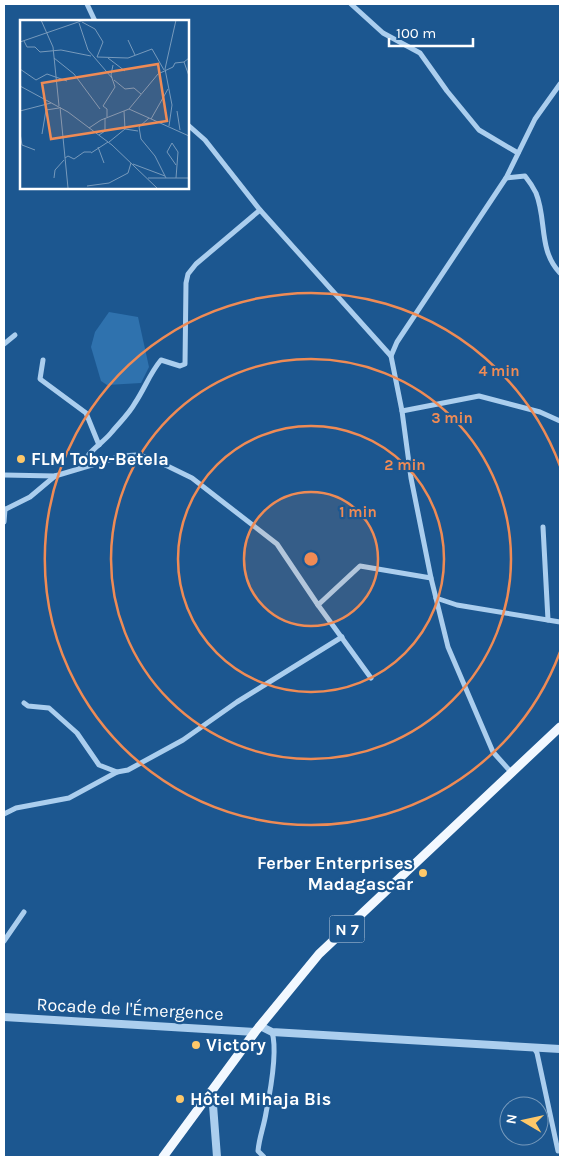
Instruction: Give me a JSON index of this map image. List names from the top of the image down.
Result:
{
  "streets": {
    "main road": ["N 7"],
    "street": ["Rocade de l'Émergence"]
  },
  "crossings": [
    ["N 7", "Rocade de l'Émergence"]
  ],
  "places": [
    "FLM Toby-Betela",
    "Ferber Enterprises Madagascar",
    "Victory",
    "Hôtel Mihaja Bis"
  ],
  "scale_bar": "100 m",
  "north": "left",
  "rings": [
    "4 min",
    "3 min",
    "2 min",
    "1 min"
  ]
}
